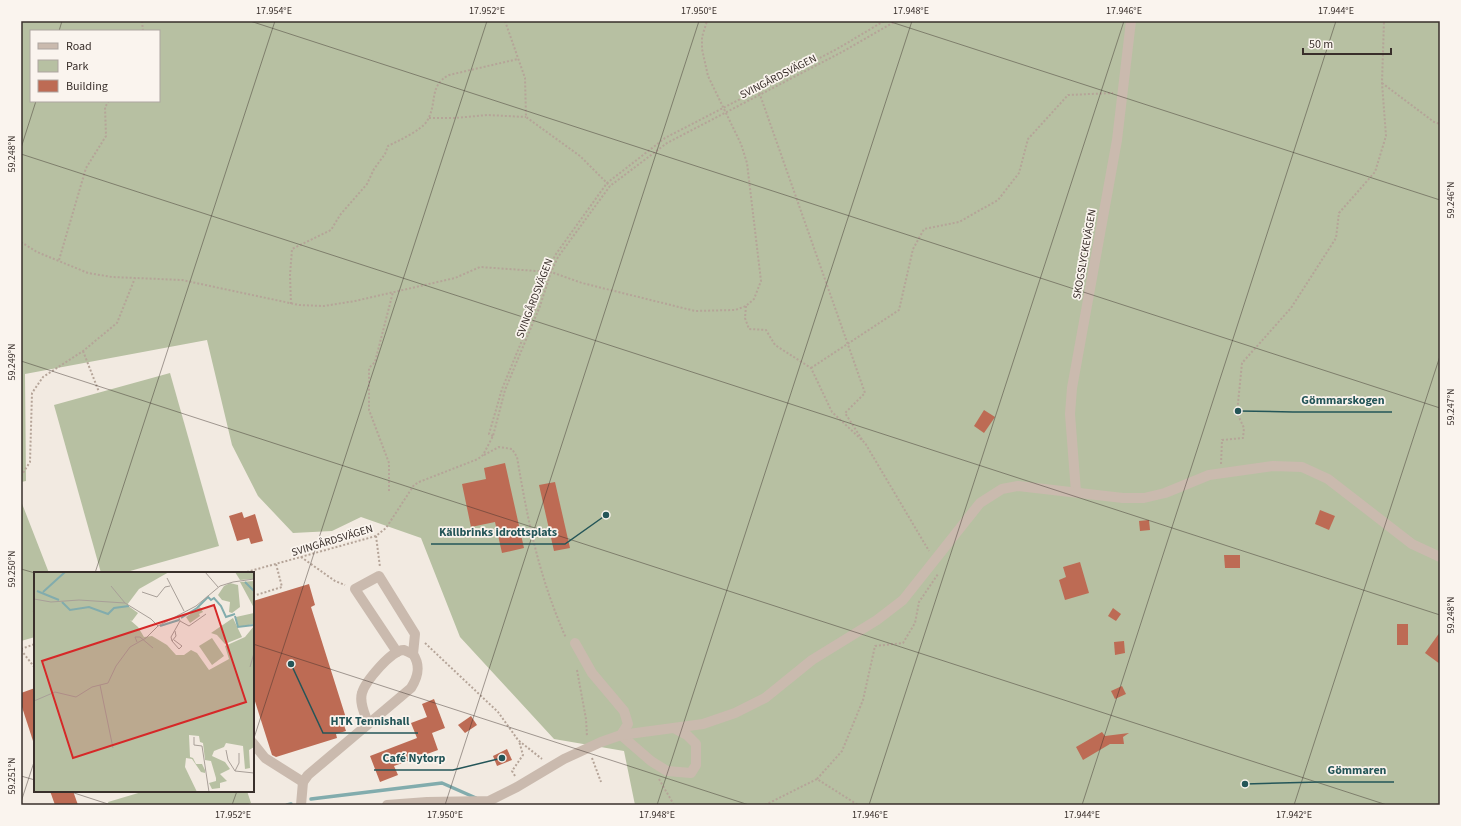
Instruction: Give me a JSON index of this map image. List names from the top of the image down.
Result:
{
  "streets": {
    "street": ["SKOGSLYCKEVÄGEN"],
    "path": ["SVINGÅRDSVÄGEN"]
  },
  "places": [
    "Gömmarskogen",
    "Källbrinks idrottsplats",
    "HTK Tennishall",
    "Café Nytorp",
    "Gömmaren"
  ],
  "legend": ["Road", "Park", "Building"],
  "scale_bar": "50 m",
  "coordinates": [
    "17.954°E",
    "17.952°E",
    "17.950°E",
    "17.948°E",
    "17.946°E",
    "17.944°E",
    "59.248°N",
    "59.246°N",
    "59.249°N",
    "59.247°N",
    "59.250°N",
    "59.251°N",
    "17.942°E"
  ]
}
